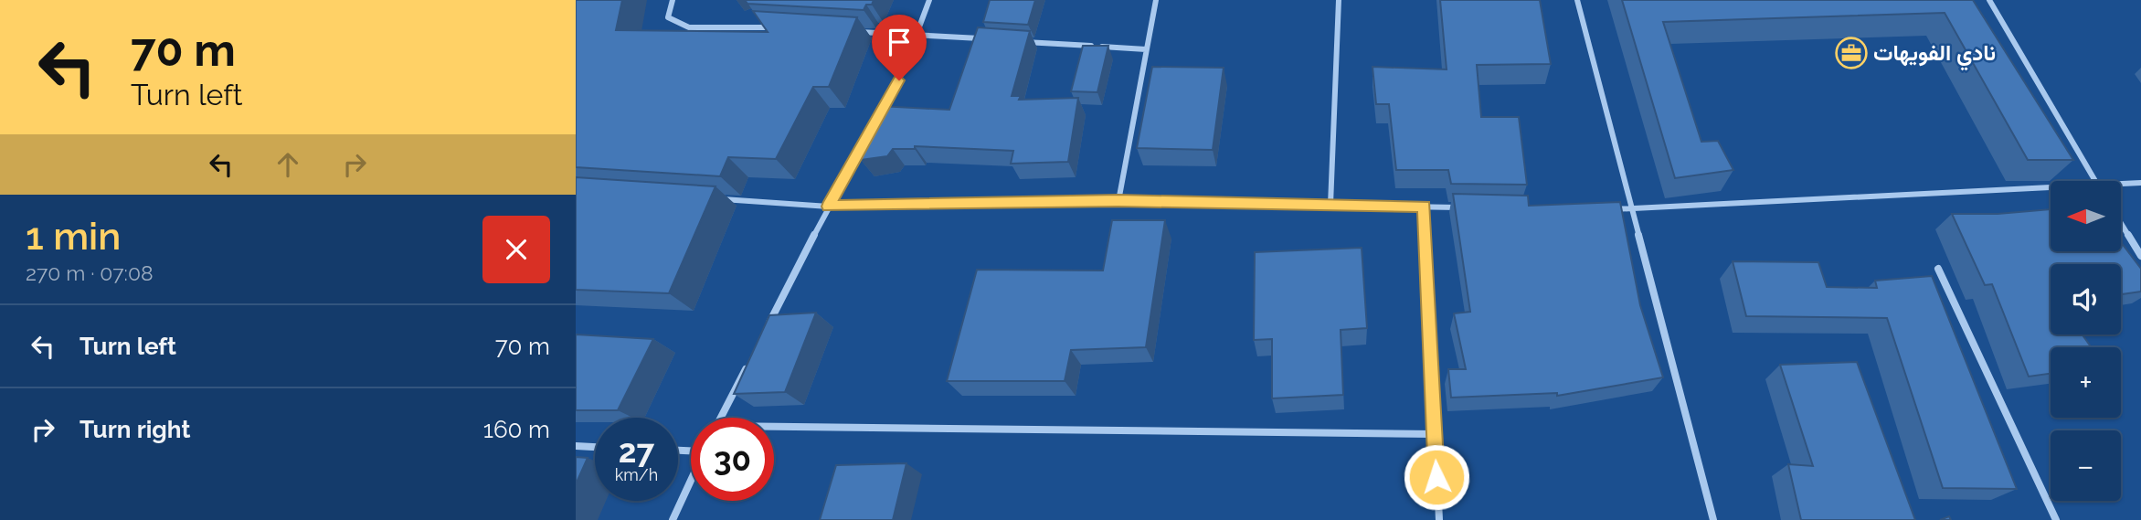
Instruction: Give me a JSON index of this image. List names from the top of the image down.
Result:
{
  "places": {
    "office": ["نادي الفويهات"]
  },
  "north": "left",
  "page": {
    "turn": ["70 m", "Turn left"],
    "map_buttons": ["+", "−"],
    "heading": ["1 min", "270 m · 07:08"],
    "list": [
      {
        "name": "Turn left",
        "value": "70 m"
      },
      {
        "name": "Turn right",
        "value": "160 m"
      }
    ],
    "speed": "27 km/h",
    "limit": "30"
  }
}
